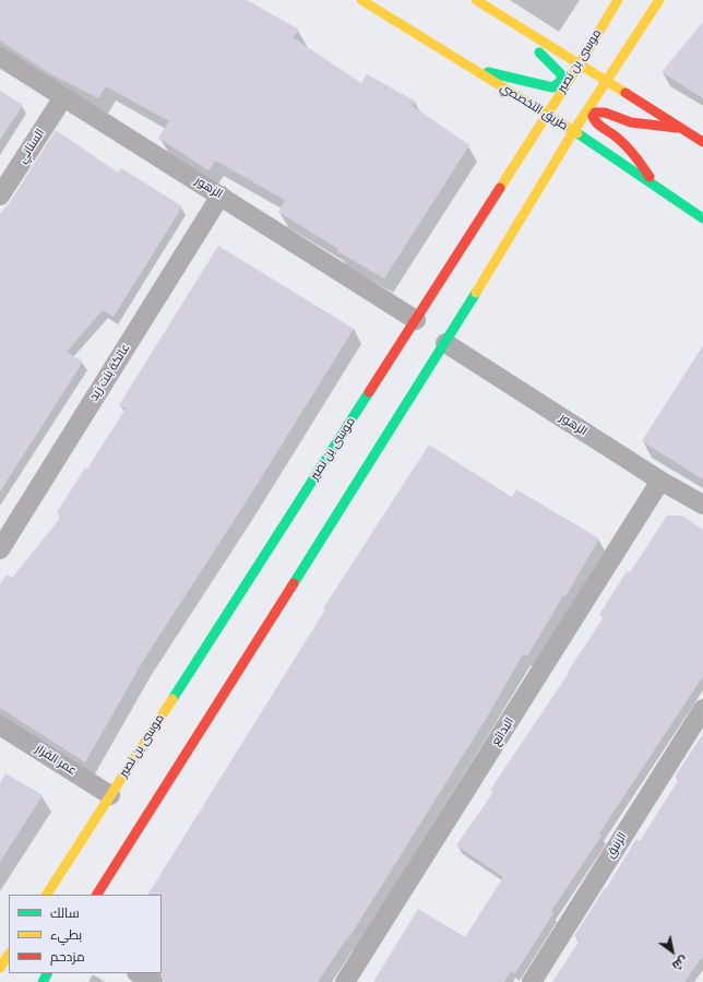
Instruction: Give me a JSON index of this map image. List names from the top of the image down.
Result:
{
  "streets": {
    "street": [
      "موسى بن نصير",
      "طريق التخصصي",
      "السناني",
      "الزهور",
      "عاتكة بنت زيد",
      "البدائع",
      "عمر القزاز",
      "الزنبق"
    ]
  },
  "crossings": [
    ["موسى بن نصير", "طريق التخصصي"],
    ["موسى بن نصير", "الزهور"],
    ["موسى بن نصير", "عمر القزاز"],
    ["السناني", "الزهور"],
    ["الزهور", "عاتكة بنت زيد"],
    ["الزهور", "البدائع"]
  ],
  "legend": ["سالك", "بطيء", "مزدحم"],
  "north": "bottom right"
}
